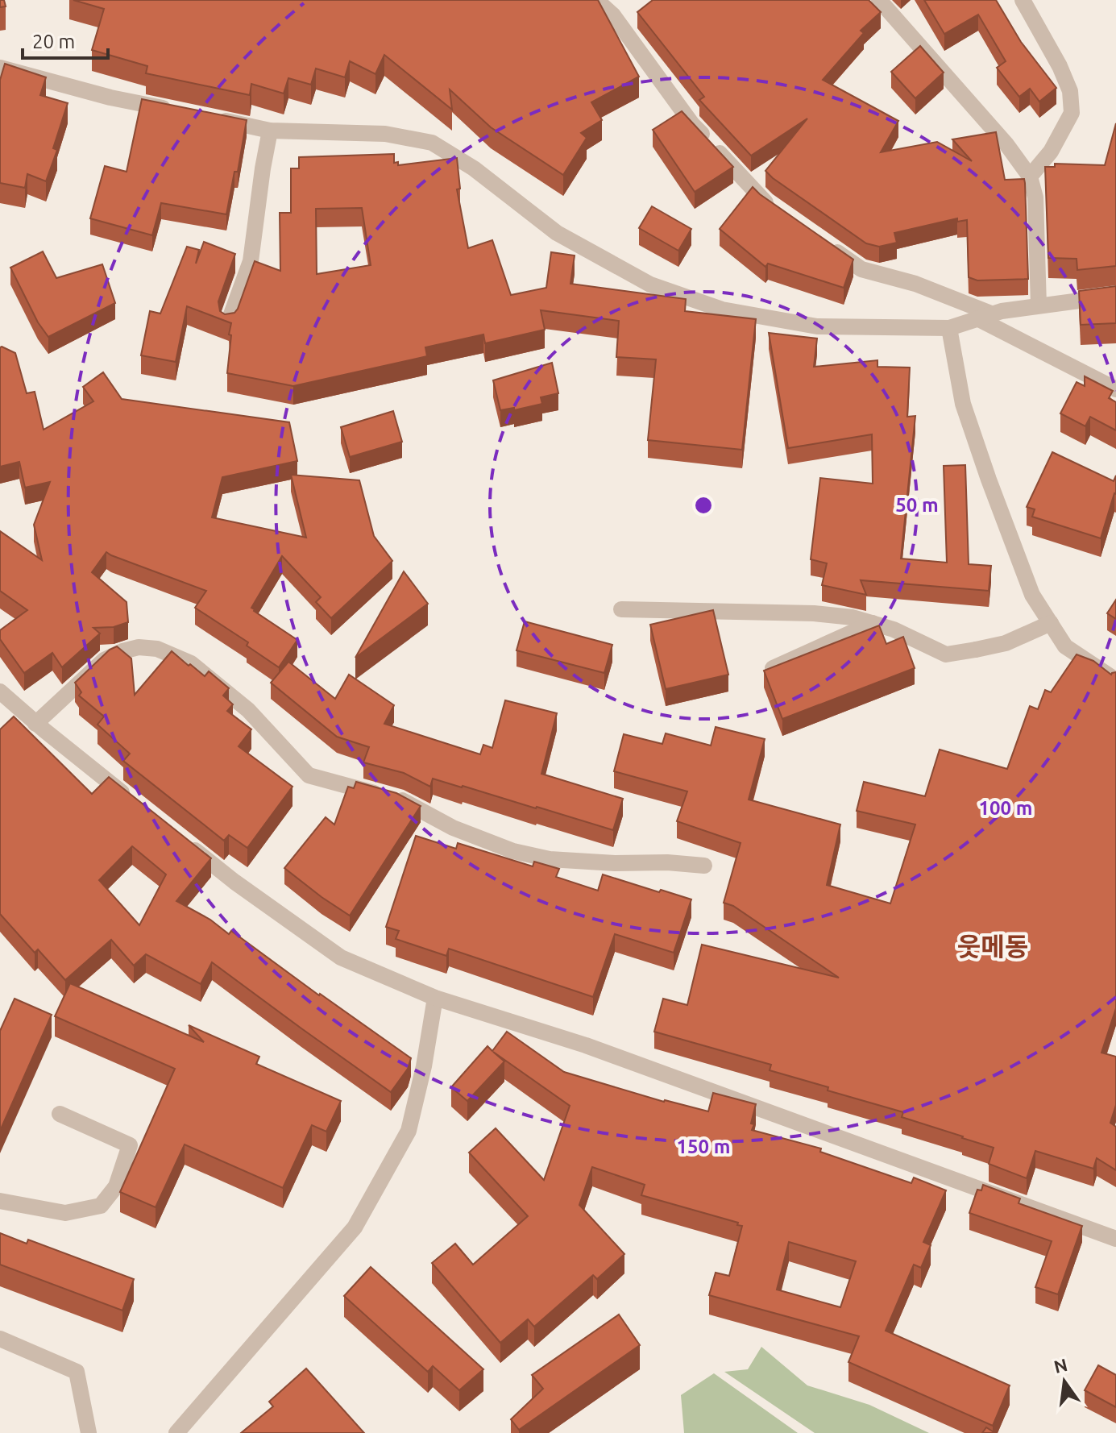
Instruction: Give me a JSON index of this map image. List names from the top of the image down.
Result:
{
  "districts": ["웃메동"],
  "scale_bar": "20 m",
  "north": "top",
  "rings": ["50 m", "100 m", "150 m"]
}
